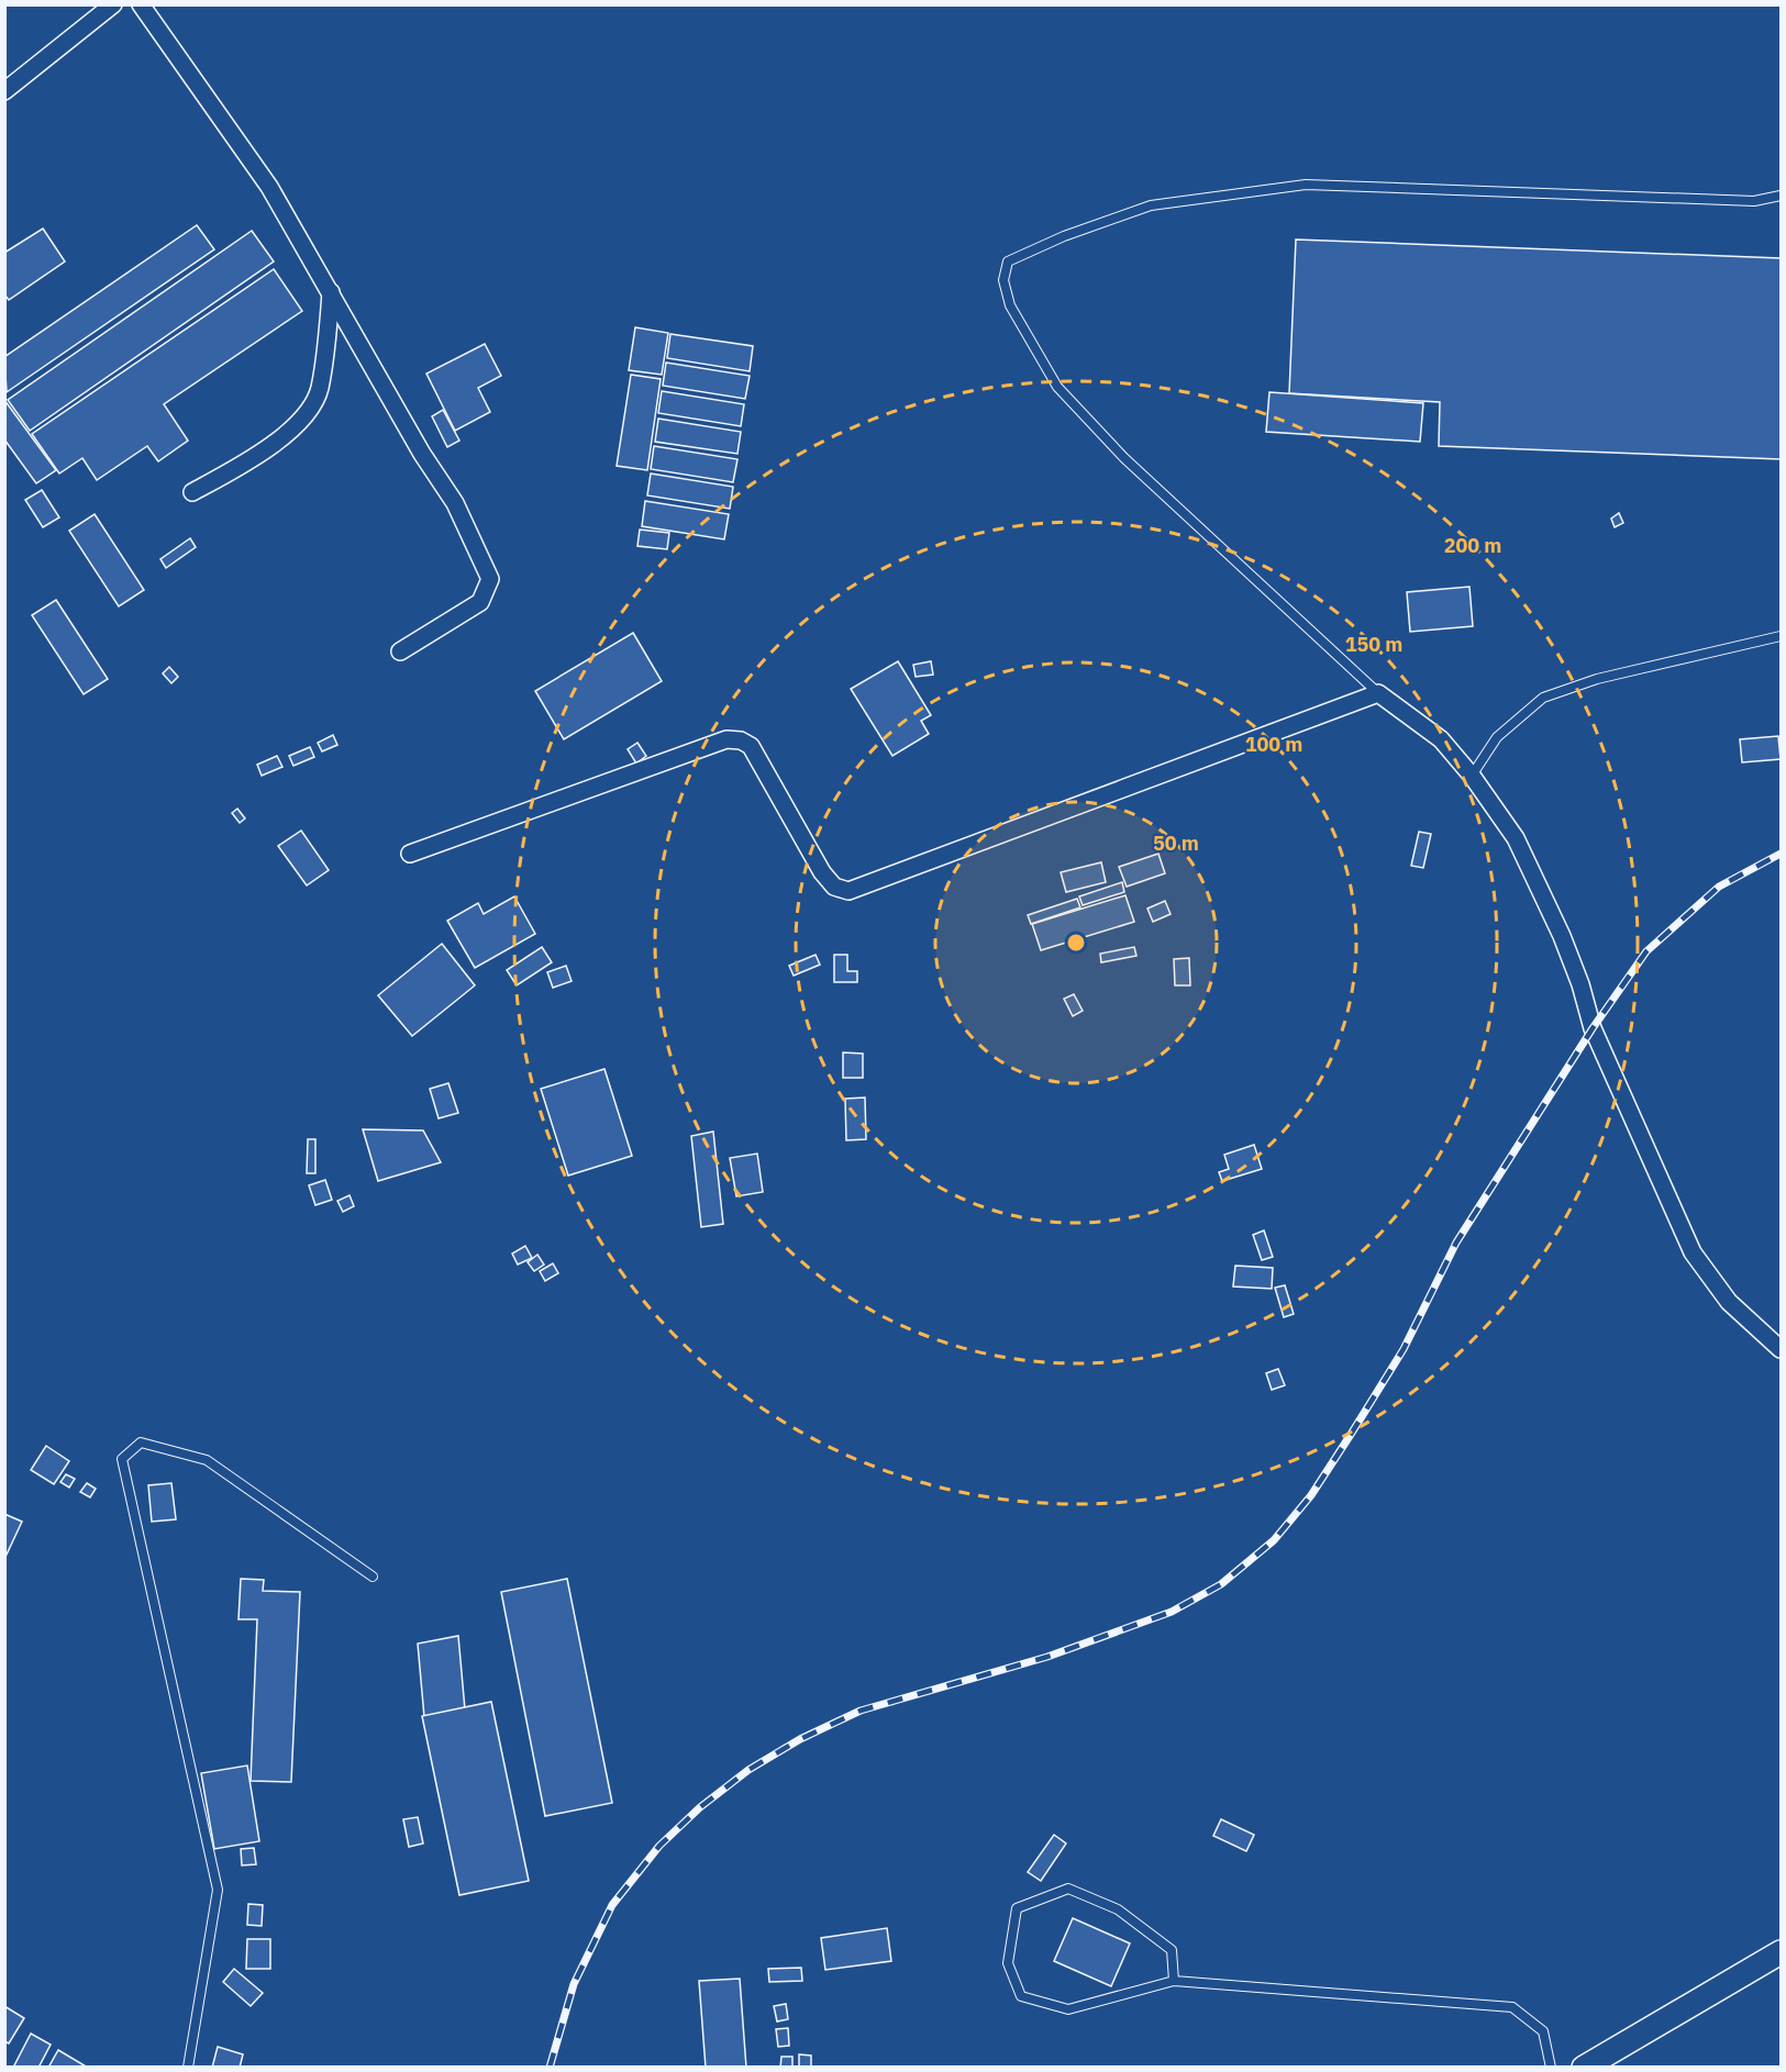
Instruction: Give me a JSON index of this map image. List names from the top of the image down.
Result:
{
  "rings": [
    "200 m",
    "150 m",
    "100 m",
    "50 m"
  ]
}
